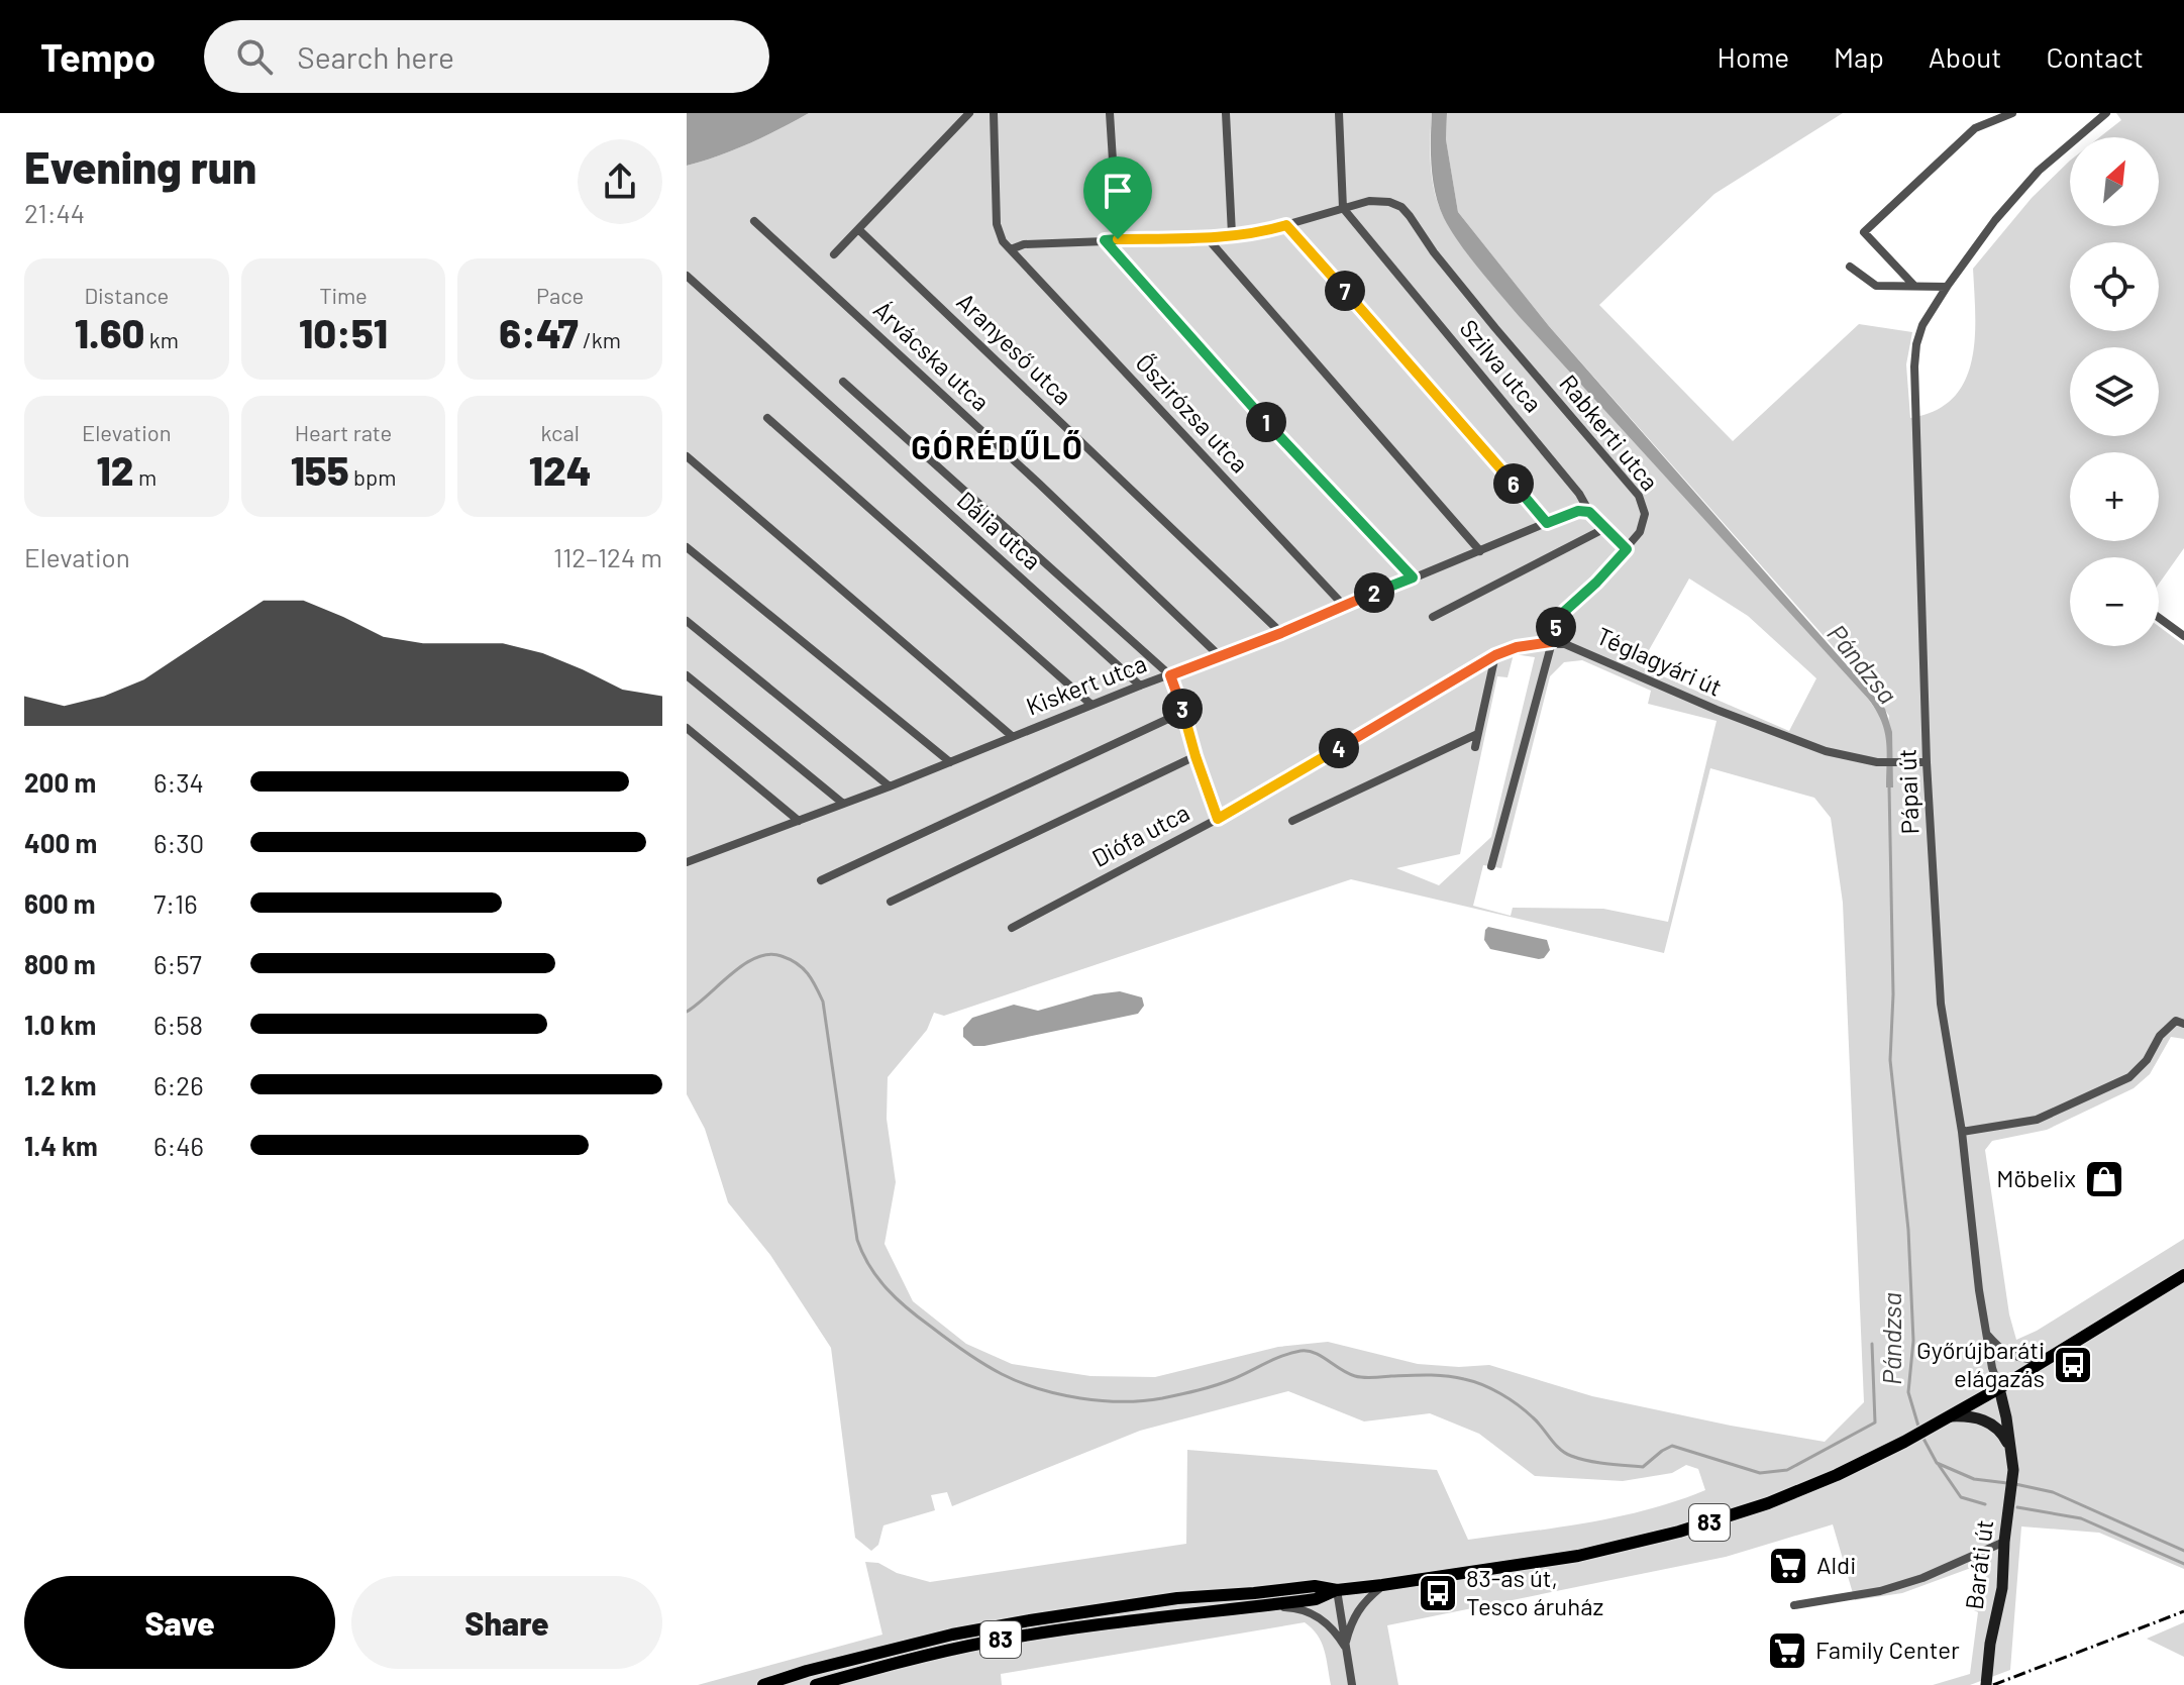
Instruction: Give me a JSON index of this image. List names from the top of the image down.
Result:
{
  "streets": {
    "main road": ["83"],
    "street": [
      "Aranyeső utca",
      "Árvácska utca",
      "Szilva utca",
      "Őszirózsa utca",
      "Rabkerti utca",
      "Dália utca",
      "Téglagyári út",
      "Kiskert utca",
      "Pápai út",
      "Diófa utca",
      "Baráti út"
    ]
  },
  "crossings": [
    ["Aranyeső utca", "Kiskert utca"],
    ["Árvácska utca", "Kiskert utca"],
    ["Szilva utca", "Rabkerti utca"],
    ["Szilva utca", "Kiskert utca"],
    ["Őszirózsa utca", "Kiskert utca"],
    ["Rabkerti utca", "Téglagyári út"],
    ["Dália utca", "Kiskert utca"],
    ["Téglagyári út", "Pápai út"],
    ["Pápai út", "83"],
    ["Pápai út", "Baráti út"],
    ["83", "Baráti út"]
  ],
  "districts": ["GÓRÉDŰLŐ"],
  "water": ["Pándzsa"],
  "places": {
    "shop": ["Möbelix"],
    "bus stop": ["Győrújbaráti elágazás", "83-as út, Tesco áruház"],
    "supermarket": ["Aldi", "Family Center"]
  },
  "north": "top right",
  "page": {
    "header": "Tempo",
    "search": "Search here",
    "nav": [
      "Home",
      "Map",
      "About",
      "Contact"
    ],
    "heading": ["Evening run", "21:44"],
    "map_buttons": ["+", "−"],
    "stats": [
      ["Distance", "1.60 km"],
      ["Time", "10:51"],
      ["Pace", "6:47 /km"],
      ["Elevation", "12 m"],
      ["Heart rate", "155 bpm"],
      ["kcal", "124"]
    ],
    "pins": [
      "7",
      "1",
      "6",
      "2",
      "5",
      "3",
      "4"
    ],
    "chart": ["Elevation", "112–124 m"],
    "list": [
      {
        "name": "200 m",
        "note": "6:34"
      },
      {
        "name": "400 m",
        "note": "6:30"
      },
      {
        "name": "600 m",
        "note": "7:16"
      },
      {
        "name": "800 m",
        "note": "6:57"
      },
      {
        "name": "1.0 km",
        "note": "6:58"
      },
      {
        "name": "1.2 km",
        "note": "6:26"
      },
      {
        "name": "1.4 km",
        "note": "6:46"
      }
    ],
    "buttons": ["Save", "Share"]
  }
}
